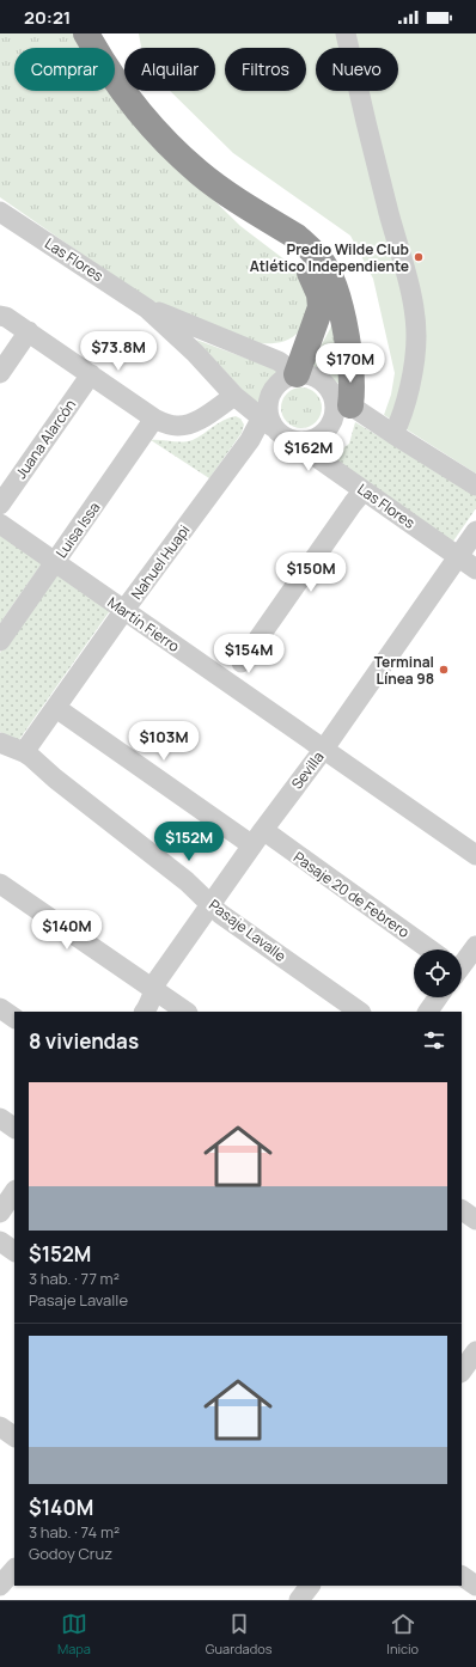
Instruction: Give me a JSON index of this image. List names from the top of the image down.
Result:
{
  "streets": {
    "street": [
      "Las Flores",
      "Juana Alarcón",
      "Luisa Issa",
      "Nahuel Huapi",
      "Martín Fierro",
      "Sevilla",
      "Pasaje 20 de Febrero",
      "Pasaje Lavalle"
    ]
  },
  "crossings": [
    ["Las Flores", "Nahuel Huapi"],
    ["Las Flores", "Sevilla"],
    ["Luisa Issa", "Martín Fierro"],
    ["Nahuel Huapi", "Martín Fierro"],
    ["Nahuel Huapi", "Pasaje 20 de Febrero"],
    ["Nahuel Huapi", "Pasaje Lavalle"],
    ["Martín Fierro", "Sevilla"],
    ["Sevilla", "Pasaje 20 de Febrero"],
    ["Sevilla", "Pasaje Lavalle"]
  ],
  "places": ["Predio Wilde Club Atlético Independiente", "Terminal Línea 98"],
  "page": {
    "status": "20:21",
    "chip": [
      "Comprar",
      "Alquilar",
      "Filtros",
      "Nuevo"
    ],
    "price": [
      "$73.8M",
      "$170M",
      "$162M",
      "$150M",
      "$154M",
      "$103M",
      "$152M",
      "$140M"
    ],
    "heading": "8 viviendas",
    "list": [
      {
        "name": "$152M",
        "note": "3 hab. · 77 m² · Pasaje Lavalle"
      },
      {
        "name": "$140M",
        "note": "3 hab. · 74 m² · Godoy Cruz"
      }
    ],
    "tabs": ["Mapa", "Guardados", "Inicio"]
  }
}
